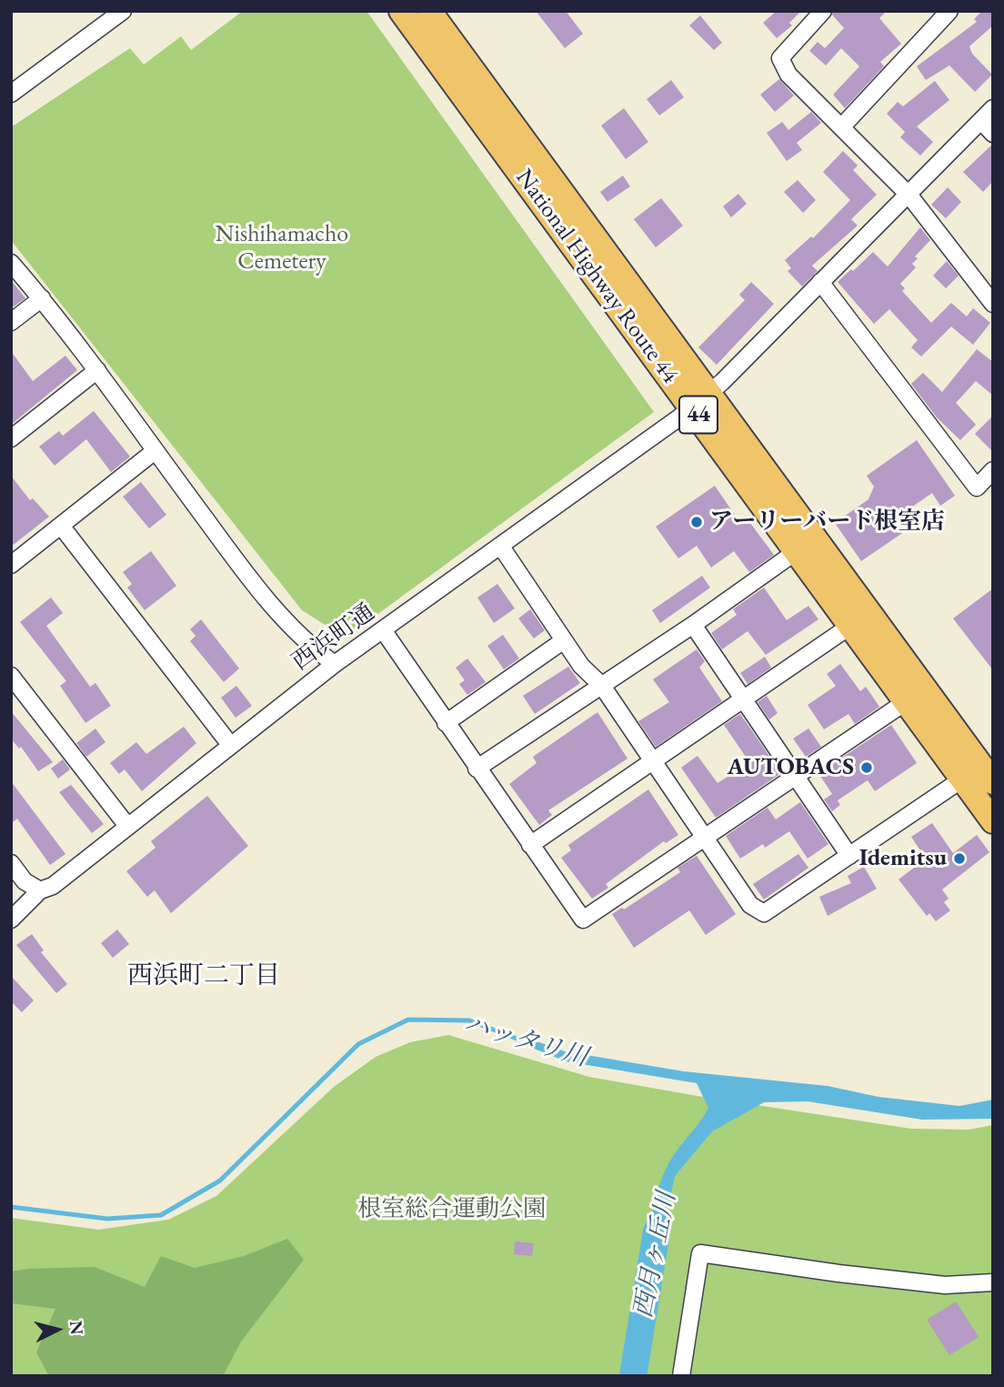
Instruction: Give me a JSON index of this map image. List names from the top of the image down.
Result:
{
  "streets": {
    "highway": ["National Highway Route 44", "44"],
    "street": ["西浜町通"]
  },
  "crossings": [
    ["National Highway Route 44", "西浜町通"]
  ],
  "districts": ["西浜町二丁目"],
  "water": ["ハッタリ川", "西月ヶ丘川"],
  "parks": ["Nishihamacho Cemetery", "根室総合運動公園"],
  "places": ["アーリーバード根室店", "AUTOBACS", "Idemitsu"],
  "north": "right"
}
